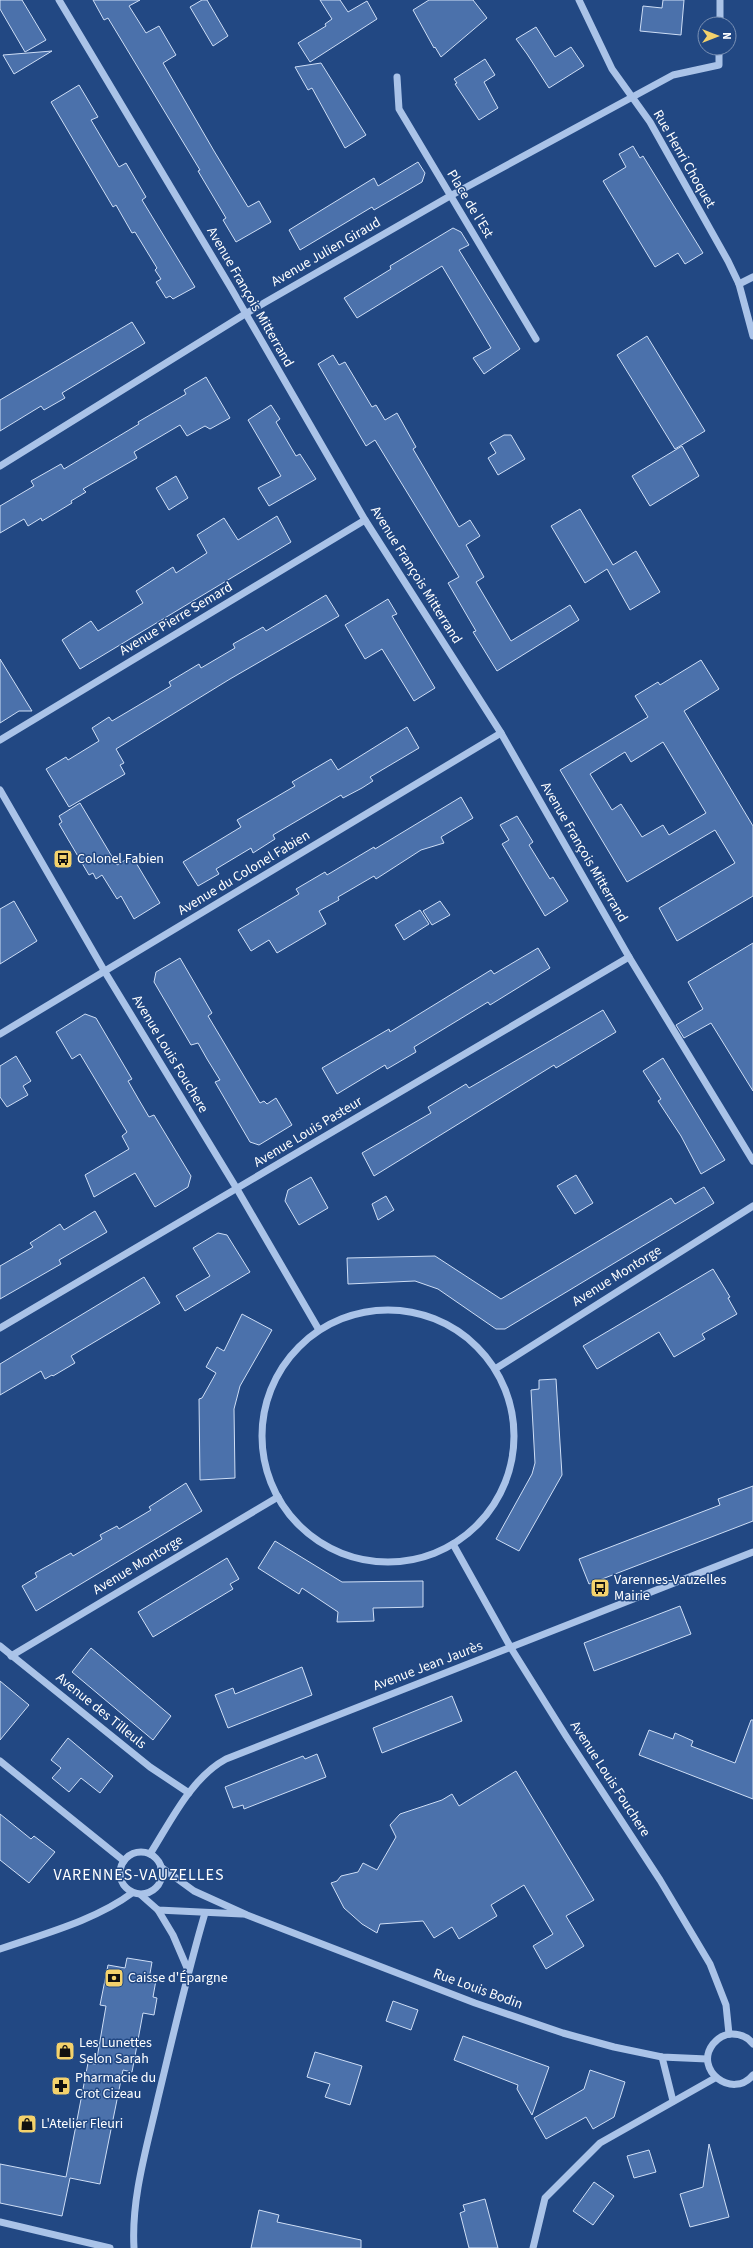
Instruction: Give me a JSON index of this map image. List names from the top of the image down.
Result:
{
  "streets": {
    "street": [
      "Rue Henri Choquet",
      "Place de l'Est",
      "Avenue Julien Giraud",
      "Avenue François Mitterrand",
      "Avenue Pierre Semard",
      "Avenue du Colonel Fabien",
      "Avenue Louis Fouchere",
      "Avenue Louis Pasteur",
      "Avenue Montorge",
      "Avenue Jean Jaurès",
      "Avenue des Tilleuls",
      "Rue Louis Bodin"
    ]
  },
  "crossings": [
    ["Rue Henri Choquet", "Avenue Julien Giraud"],
    ["Place de l'Est", "Avenue Julien Giraud"],
    ["Avenue Julien Giraud", "Avenue François Mitterrand"],
    ["Avenue François Mitterrand", "Avenue Pierre Semard"],
    ["Avenue François Mitterrand", "Avenue du Colonel Fabien"],
    ["Avenue François Mitterrand", "Avenue Louis Pasteur"],
    ["Avenue du Colonel Fabien", "Avenue Louis Fouchere"],
    ["Avenue Louis Fouchere", "Avenue Louis Pasteur"],
    ["Avenue Louis Fouchere", "Avenue Jean Jaurès"],
    ["Avenue Montorge", "Avenue des Tilleuls"],
    ["Avenue Jean Jaurès", "Avenue des Tilleuls"],
    ["Avenue Jean Jaurès", "Rue Louis Bodin"]
  ],
  "districts": ["VARENNES-VAUZELLES"],
  "places": {
    "bus stop": ["Colonel Fabien", "Varennes-Vauzelles Mairie"],
    "bank": ["Caisse d'Épargne"],
    "shop": ["Les Lunettes Selon Sarah", "L'Atelier Fleuri"],
    "pharmacy": ["Pharmacie du Crot Cizeau"]
  },
  "north": "right"
}
